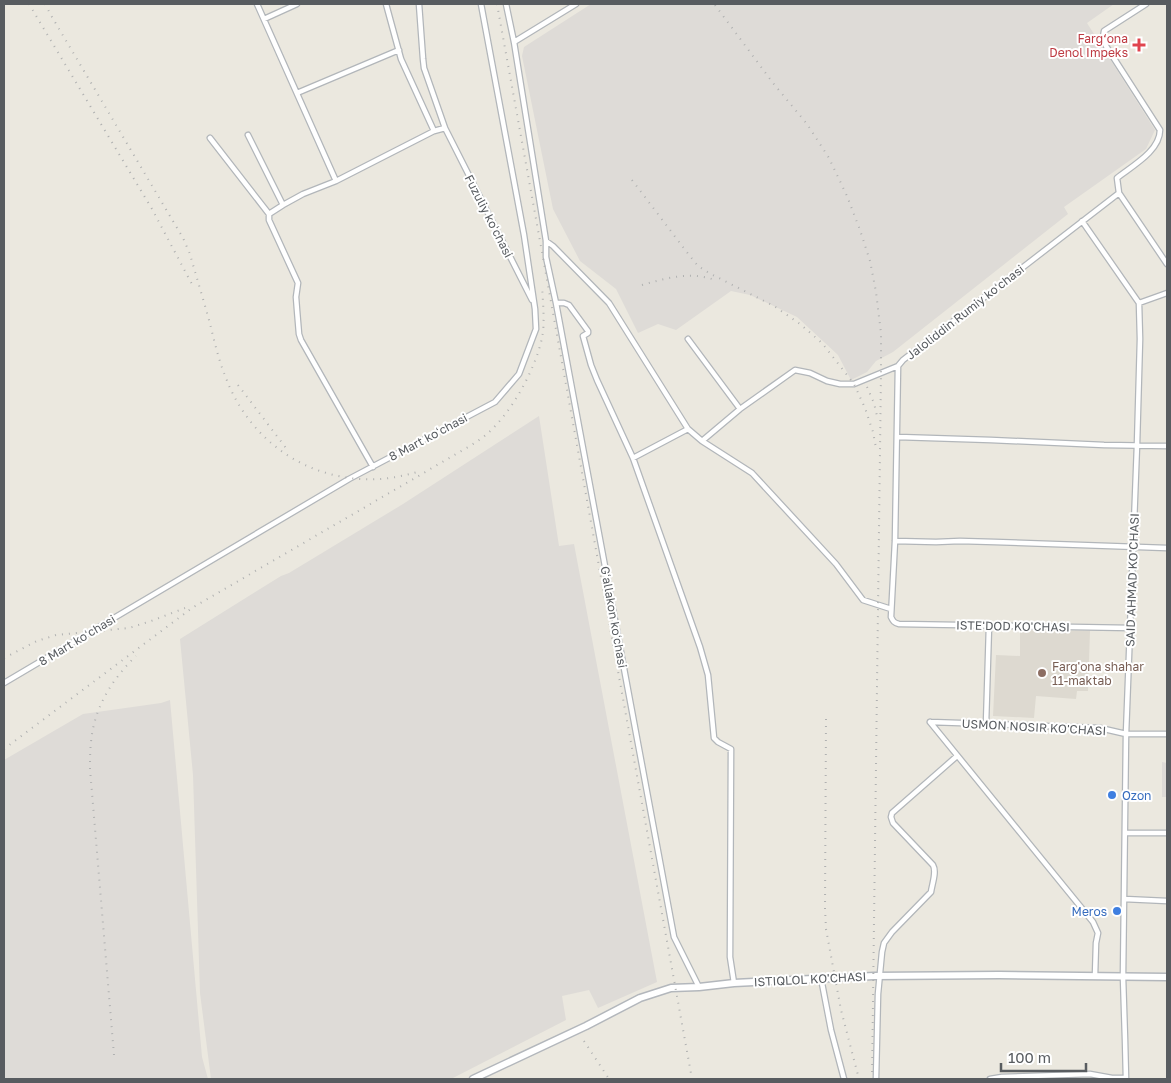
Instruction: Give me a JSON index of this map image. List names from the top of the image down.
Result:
{
  "streets": {
    "main road": ["ISTIQLOL KO'CHASI"],
    "street": [
      "Fuzuliy koʻchasi",
      "Jaloliddin Rumiy koʻchasi",
      "8 Mart koʻchasi",
      "SAID AHMAD KO'CHASI",
      "Gʻallakon koʻchasi",
      "ISTE'DOD KO'CHASI",
      "USMON NOSIR KO'CHASI"
    ]
  },
  "crossings": [
    ["Fuzuliy koʻchasi", "8 Mart koʻchasi"],
    ["Jaloliddin Rumiy koʻchasi", "ISTE'DOD KO'CHASI"],
    ["SAID AHMAD KO'CHASI", "ISTE'DOD KO'CHASI"],
    ["SAID AHMAD KO'CHASI", "USMON NOSIR KO'CHASI"],
    ["SAID AHMAD KO'CHASI", "ISTIQLOL KO'CHASI"],
    ["Gʻallakon koʻchasi", "ISTIQLOL KO'CHASI"]
  ],
  "places": {
    "health": ["Farg‘ona Denol Impeks"],
    "other": ["Farg'ona shahar 11-maktab", "Ozon", "Meros"]
  },
  "scale_bar": "100 m"
}
